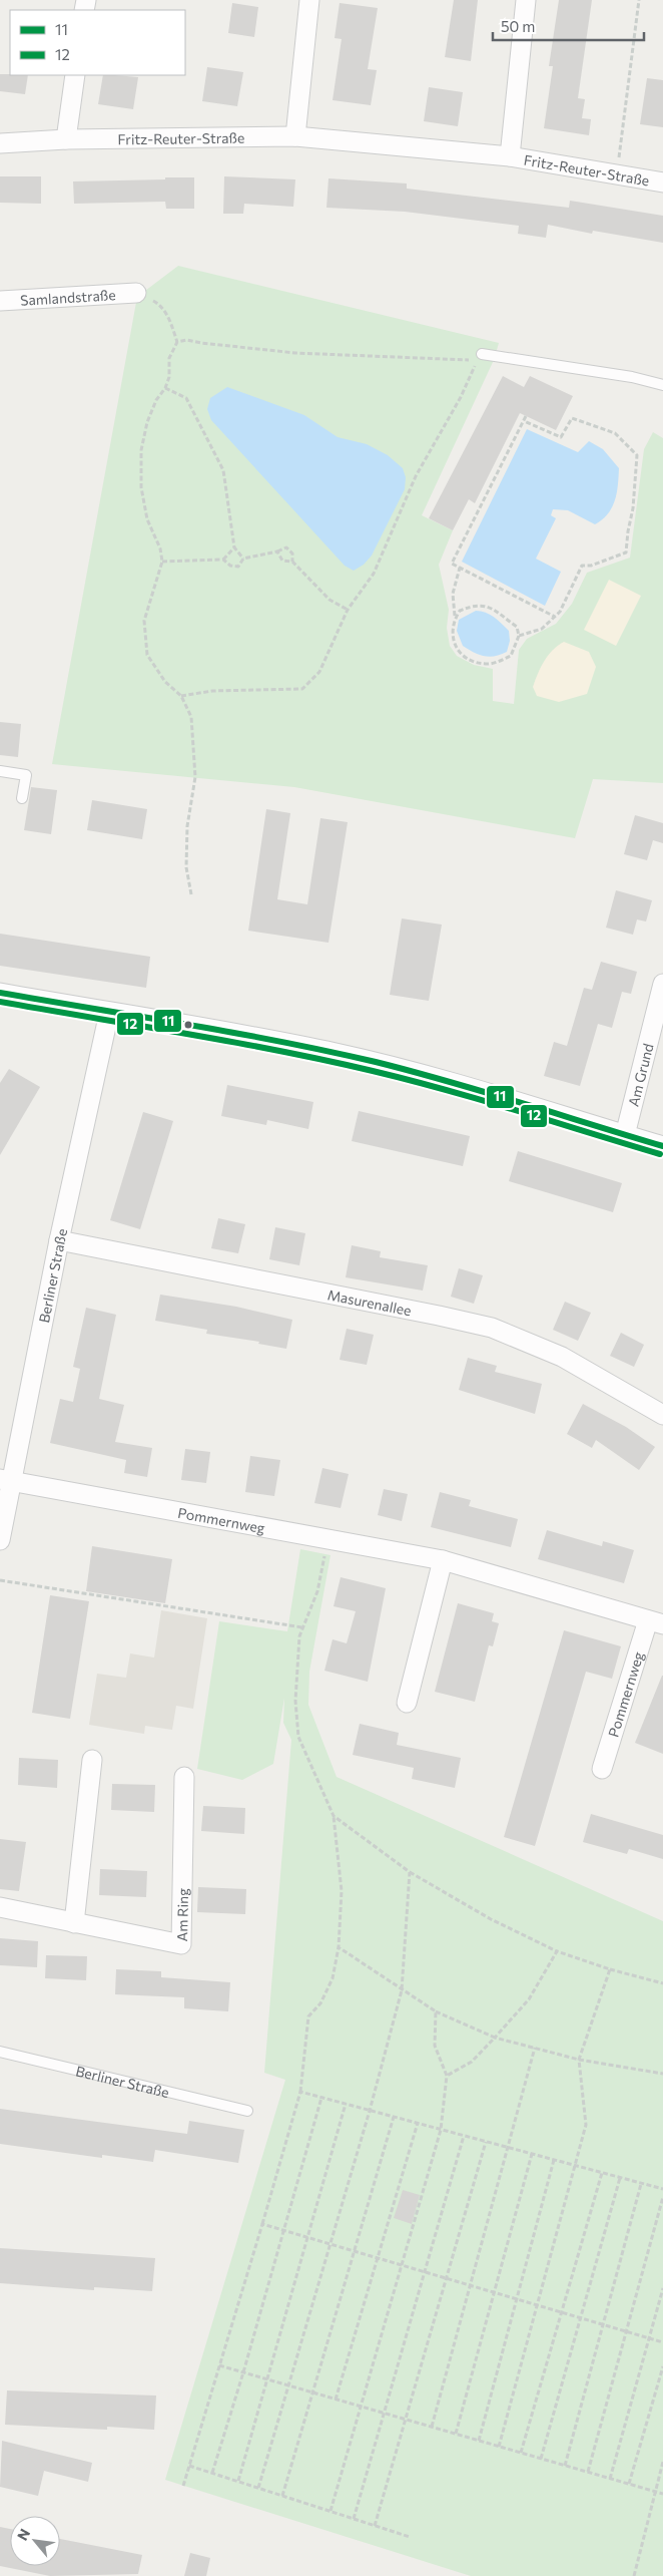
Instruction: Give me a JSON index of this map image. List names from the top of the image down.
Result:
{
  "streets": {
    "street": [
      "Fritz-Reuter-Straße",
      "Samlandstraße",
      "Am Grund",
      "Berliner Straße",
      "Masurenallee",
      "Pommernweg",
      "Am Ring"
    ]
  },
  "crossings": [
    ["Berliner Straße", "Masurenallee"],
    ["Berliner Straße", "Pommernweg"]
  ],
  "lines": ["transit line 11", "transit line 12"],
  "legend": ["11", "12"],
  "scale_bar": "50 m",
  "north": "top left"
}
